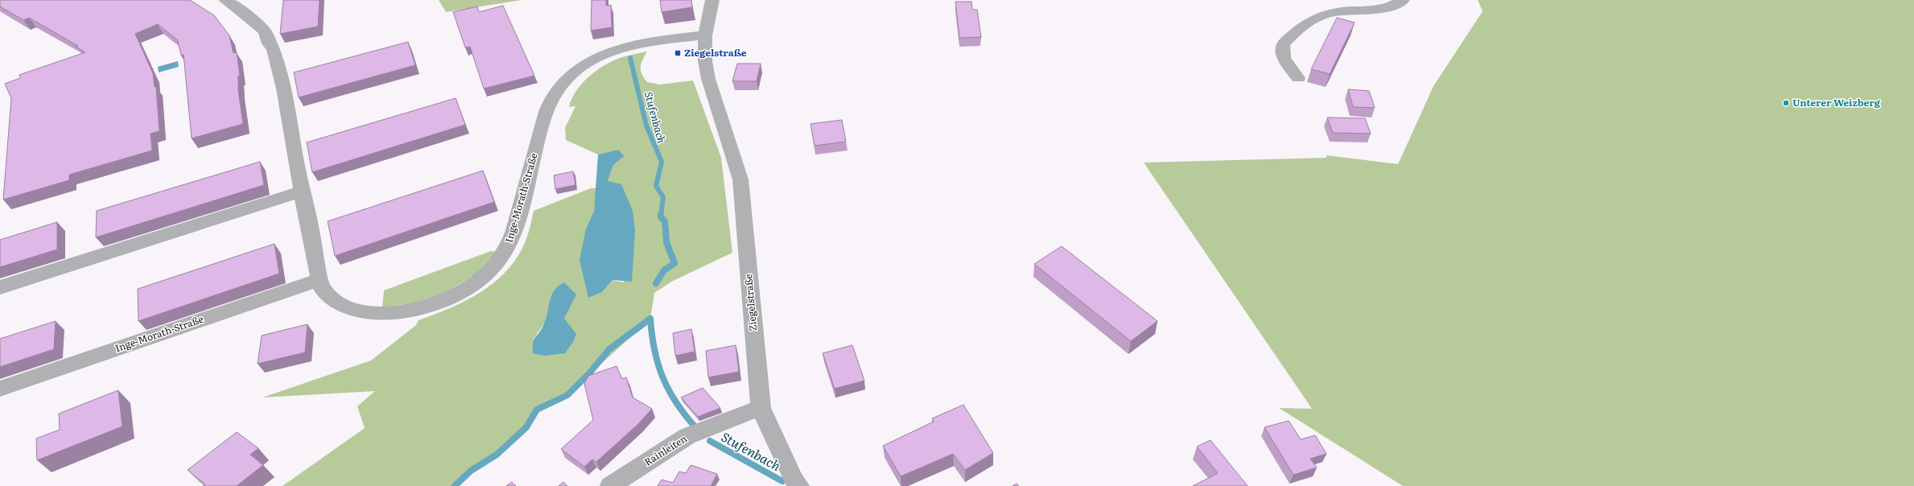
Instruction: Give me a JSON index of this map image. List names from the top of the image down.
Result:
{
  "streets": {
    "street": ["Inge-Morath-Straße", "Ziegelstraße", "Rainleiten"]
  },
  "crossings": [
    ["Inge-Morath-Straße", "Ziegelstraße"],
    ["Ziegelstraße", "Rainleiten"]
  ],
  "water": ["Stufenbach"],
  "places": {
    "transit": ["Ziegelstraße"],
    "other": ["Unterer Weizberg"]
  }
}
